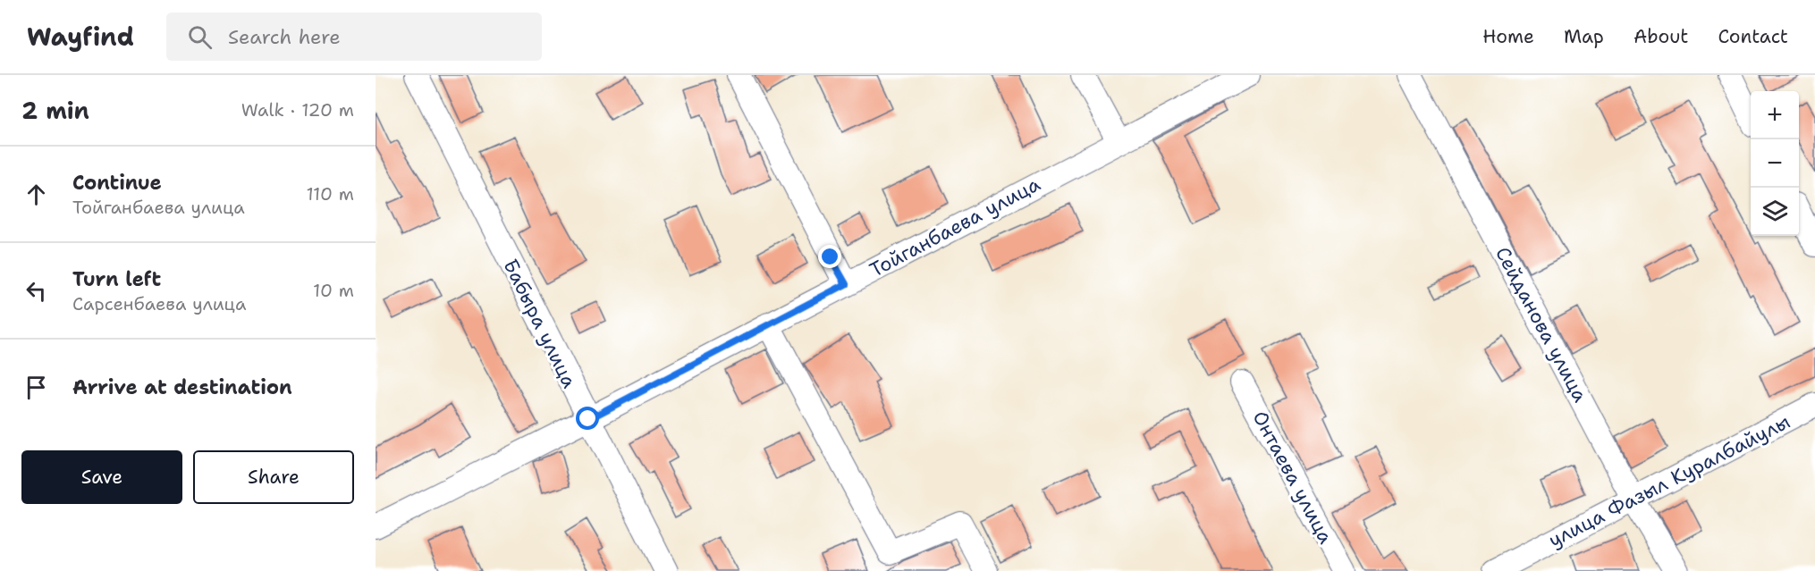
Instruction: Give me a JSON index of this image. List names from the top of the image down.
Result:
{
  "streets": {
    "street": [
      "Тойганбаева улица",
      "Бабыра улица",
      "Сейданова улица",
      "Онтаева улица",
      "улица Фазыл Куралбайулы"
    ]
  },
  "crossings": [
    ["Тойганбаева улица", "Бабыра улица"],
    ["Сейданова улица", "улица Фазыл Куралбайулы"]
  ],
  "page": {
    "header": "Wayfind",
    "search": "Search here",
    "nav": [
      "Home",
      "Map",
      "About",
      "Contact"
    ],
    "heading": ["2 min", "Walk · 120 m"],
    "map_buttons": ["+", "−"],
    "list": [
      ["Continue", "Тойганбаева улица", "110 m"],
      ["Turn left", "Сарсенбаева улица", "10 m"],
      "Arrive at destination"
    ],
    "buttons": ["Save", "Share"]
  }
}
